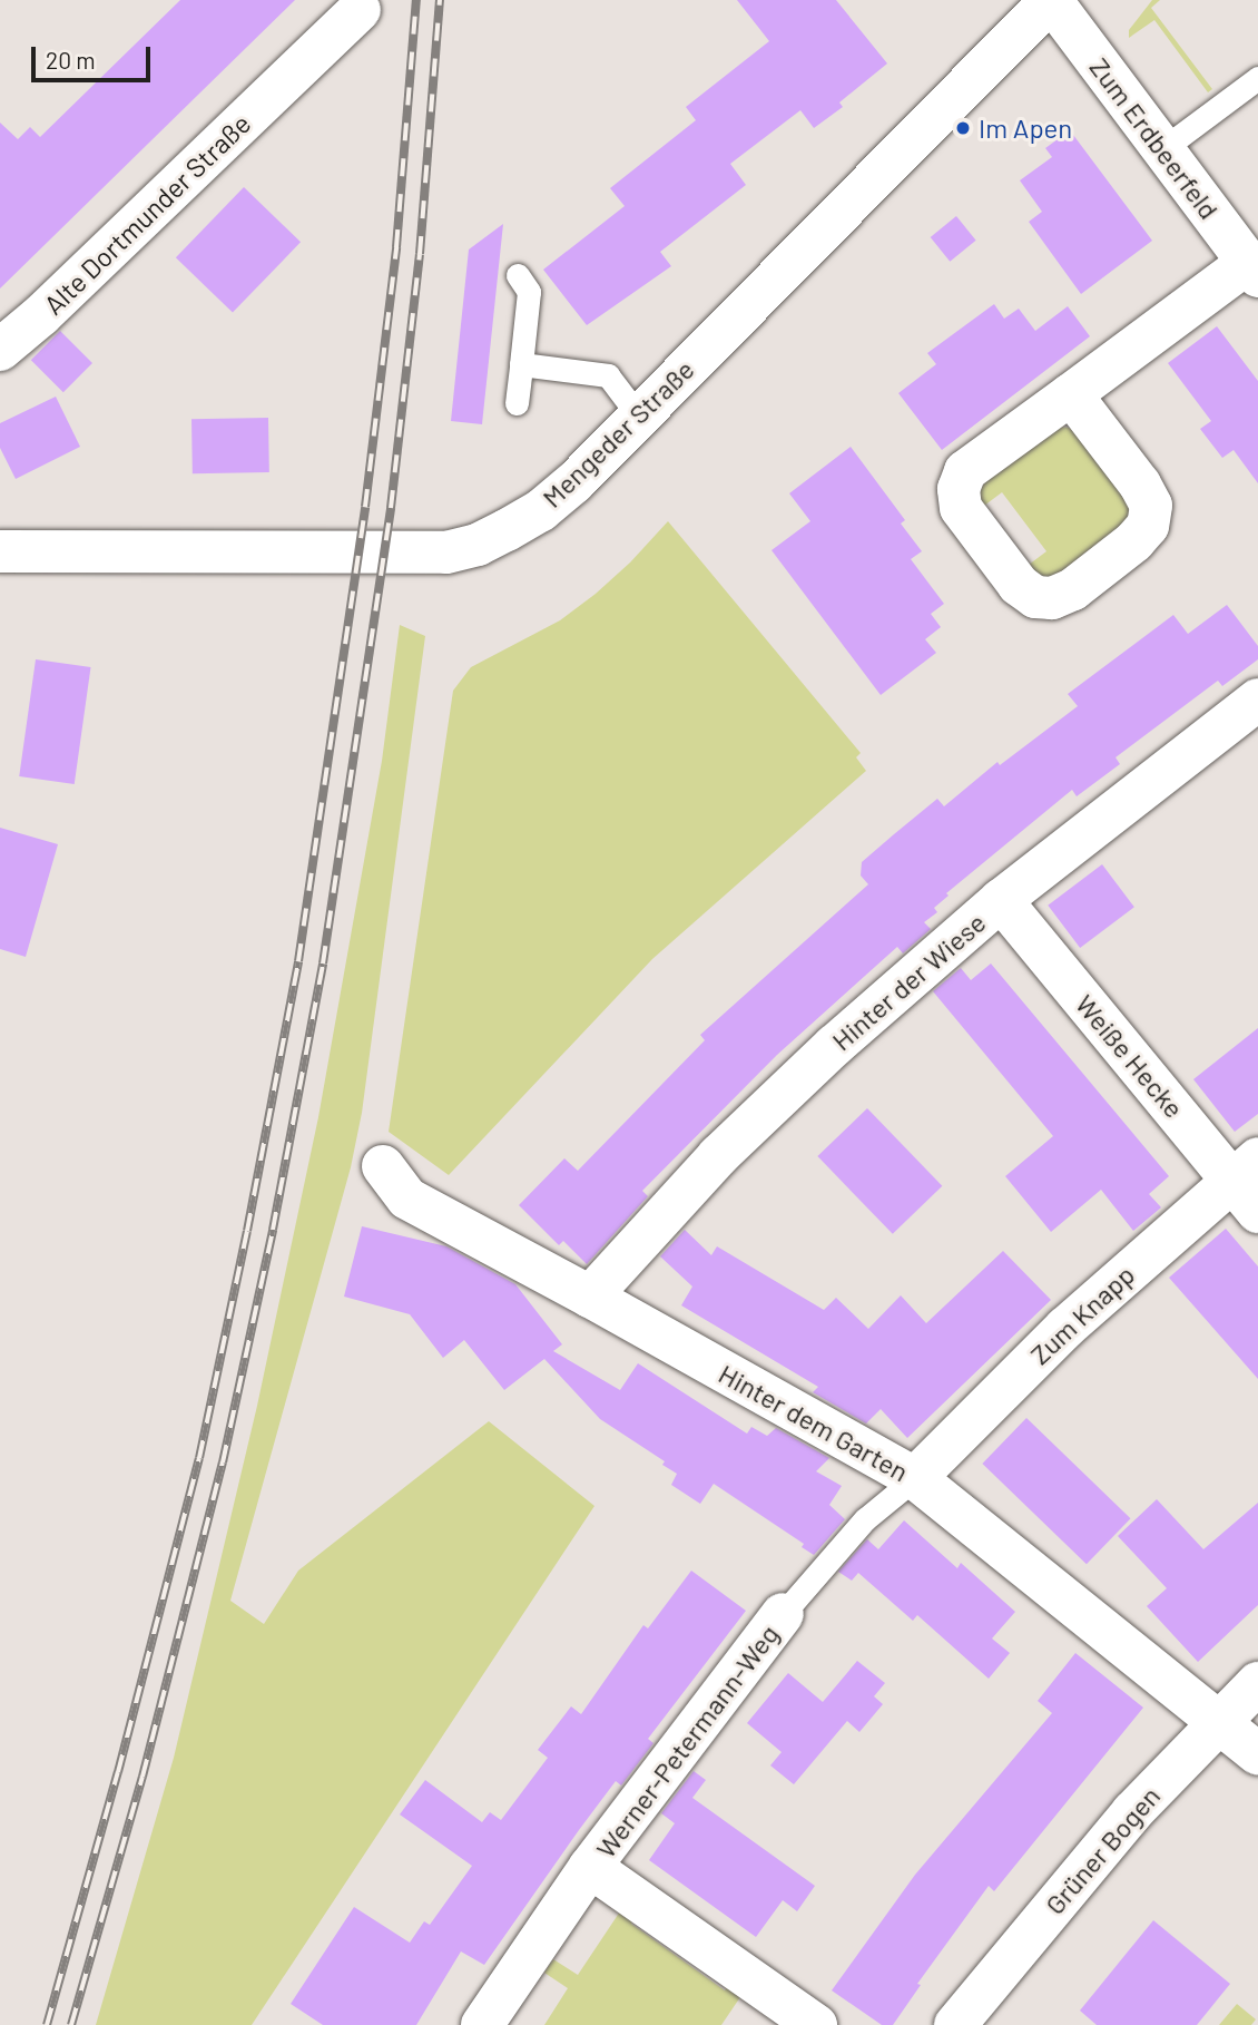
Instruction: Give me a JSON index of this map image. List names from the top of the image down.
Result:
{
  "streets": {
    "street": [
      "Zum Erdbeerfeld",
      "Alte Dortmunder Straße",
      "Mengeder Straße",
      "Hinter der Wiese",
      "Weiße Hecke",
      "Zum Knapp",
      "Hinter dem Garten",
      "Werner-Petermann-Weg",
      "Grüner Bogen"
    ]
  },
  "crossings": [
    ["Zum Erdbeerfeld", "Mengeder Straße"],
    ["Hinter der Wiese", "Weiße Hecke"],
    ["Hinter der Wiese", "Hinter dem Garten"],
    ["Weiße Hecke", "Zum Knapp"],
    ["Zum Knapp", "Hinter dem Garten"],
    ["Hinter dem Garten", "Grüner Bogen"]
  ],
  "places": ["Im Apen"],
  "scale_bar": "20 m"
}
